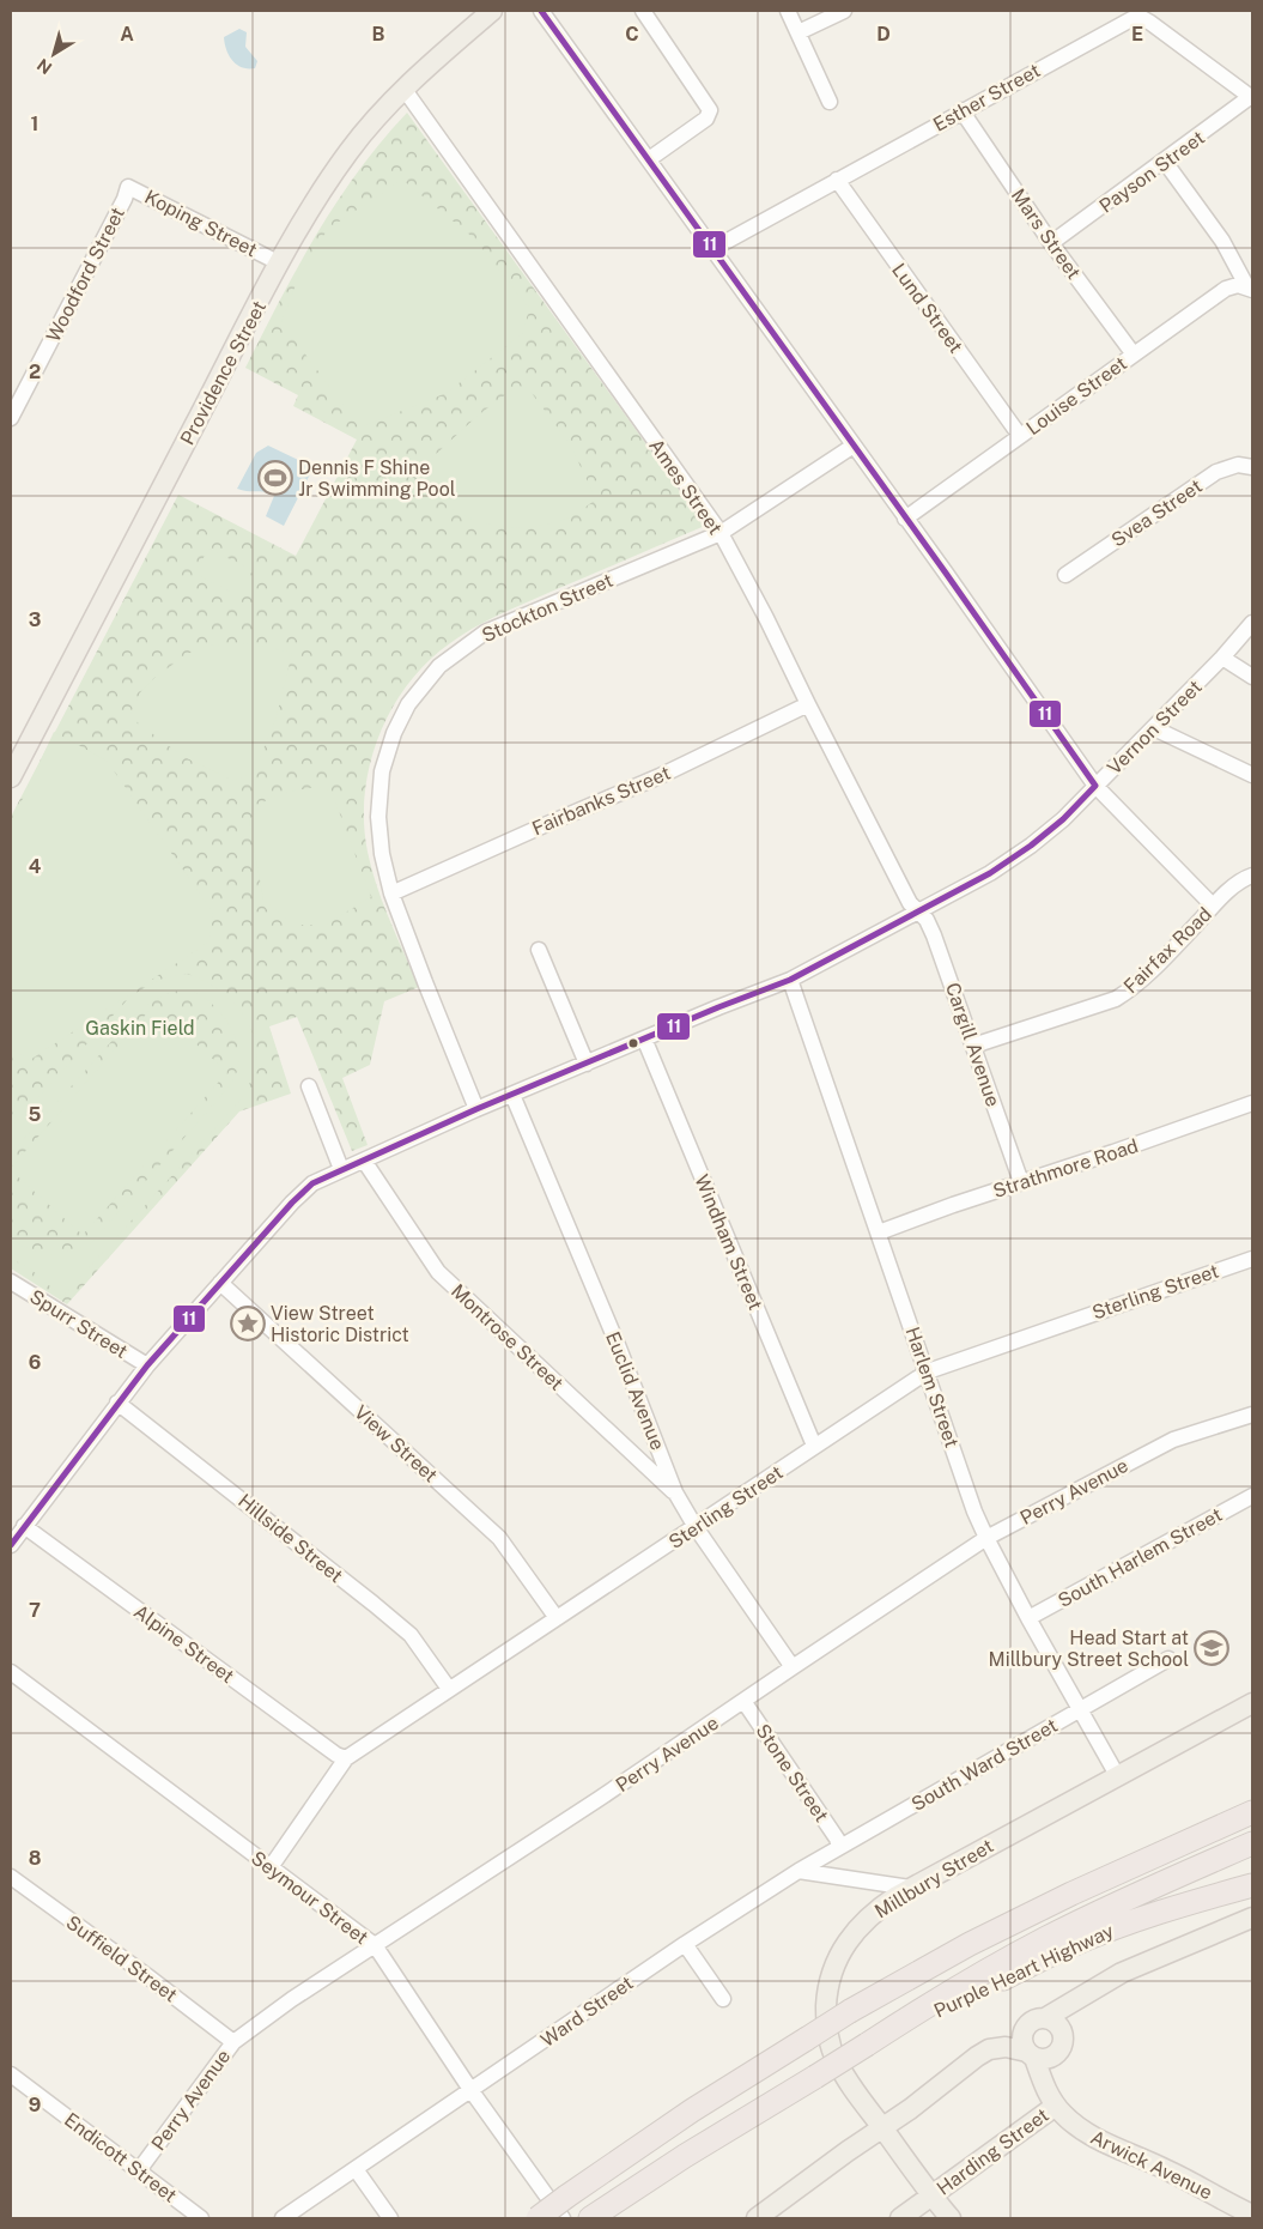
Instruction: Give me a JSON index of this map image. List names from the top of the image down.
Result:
{
  "streets": {
    "highway": ["Purple Heart Highway"],
    "main road": [
      "Providence Street",
      "Millbury Street",
      "Harding Street",
      "Arwick Avenue"
    ],
    "street": [
      "Esther Street",
      "Payson Street",
      "Koping Street",
      "Mars Street",
      "Woodford Street",
      "Lund Street",
      "Louise Street",
      "Ames Street",
      "Svea Street",
      "Stockton Street",
      "Vernon Street",
      "Fairbanks Street",
      "Fairfax Road",
      "Cargill Avenue",
      "Strathmore Road",
      "Windham Street",
      "Sterling Street",
      "Spurr Street",
      "Montrose Street",
      "Harlem Street",
      "Euclid Avenue",
      "View Street",
      "Perry Avenue",
      "Hillside Street",
      "South Harlem Street",
      "Alpine Street",
      "South Ward Street",
      "Stone Street",
      "Seymour Street",
      "Suffield Street",
      "Ward Street",
      "Endicott Street"
    ]
  },
  "crossings": [
    ["Esther Street", "Payson Street"],
    ["Esther Street", "Mars Street"],
    ["Esther Street", "Lund Street"],
    ["Payson Street", "Mars Street"],
    ["Koping Street", "Woodford Street"],
    ["Koping Street", "Providence Street"],
    ["Mars Street", "Louise Street"],
    ["Lund Street", "Louise Street"],
    ["Providence Street", "Ames Street"],
    ["Ames Street", "Stockton Street"],
    ["Ames Street", "Vernon Street"],
    ["Ames Street", "Fairbanks Street"],
    ["Ames Street", "Cargill Avenue"],
    ["Stockton Street", "Vernon Street"],
    ["Stockton Street", "Fairbanks Street"],
    ["Vernon Street", "Cargill Avenue"],
    ["Vernon Street", "Windham Street"],
    ["Vernon Street", "Spurr Street"],
    ["Vernon Street", "Montrose Street"],
    ["Vernon Street", "Harlem Street"],
    ["Vernon Street", "Euclid Avenue"],
    ["Vernon Street", "View Street"],
    ["Vernon Street", "Hillside Street"],
    ["Vernon Street", "Alpine Street"],
    ["Fairfax Road", "Cargill Avenue"],
    ["Cargill Avenue", "Strathmore Road"],
    ["Strathmore Road", "Harlem Street"],
    ["Windham Street", "Sterling Street"],
    ["Sterling Street", "Harlem Street"],
    ["Sterling Street", "Euclid Avenue"],
    ["Sterling Street", "View Street"],
    ["Sterling Street", "Hillside Street"],
    ["Sterling Street", "Alpine Street"],
    ["Sterling Street", "Seymour Street"],
    ["Montrose Street", "Euclid Avenue"],
    ["Harlem Street", "Perry Avenue"],
    ["Harlem Street", "South Harlem Street"],
    ["Harlem Street", "South Ward Street"],
    ["Harlem Street", "Millbury Street"],
    ["Euclid Avenue", "Perry Avenue"],
    ["Perry Avenue", "Stone Street"],
    ["Perry Avenue", "Seymour Street"],
    ["Perry Avenue", "Suffield Street"],
    ["Perry Avenue", "Endicott Street"],
    ["South Ward Street", "Stone Street"],
    ["South Ward Street", "Ward Street"],
    ["Millbury Street", "Harding Street"],
    ["Seymour Street", "Ward Street"],
    ["Harding Street", "Arwick Avenue"]
  ],
  "parks": ["Gaskin Field"],
  "places": {
    "sports": ["Dennis F Shine Jr Swimming Pool"],
    "place": ["View Street Historic District"],
    "school or university": ["Head Start at Millbury Street School"]
  },
  "lines": ["transit line 11"],
  "north": "bottom left",
  "grid": {
    "columns": [
      "A",
      "B",
      "C",
      "D",
      "E"
    ],
    "rows": [
      "1",
      "2",
      "3",
      "4",
      "5",
      "6",
      "7",
      "8",
      "9"
    ]
  }
}
